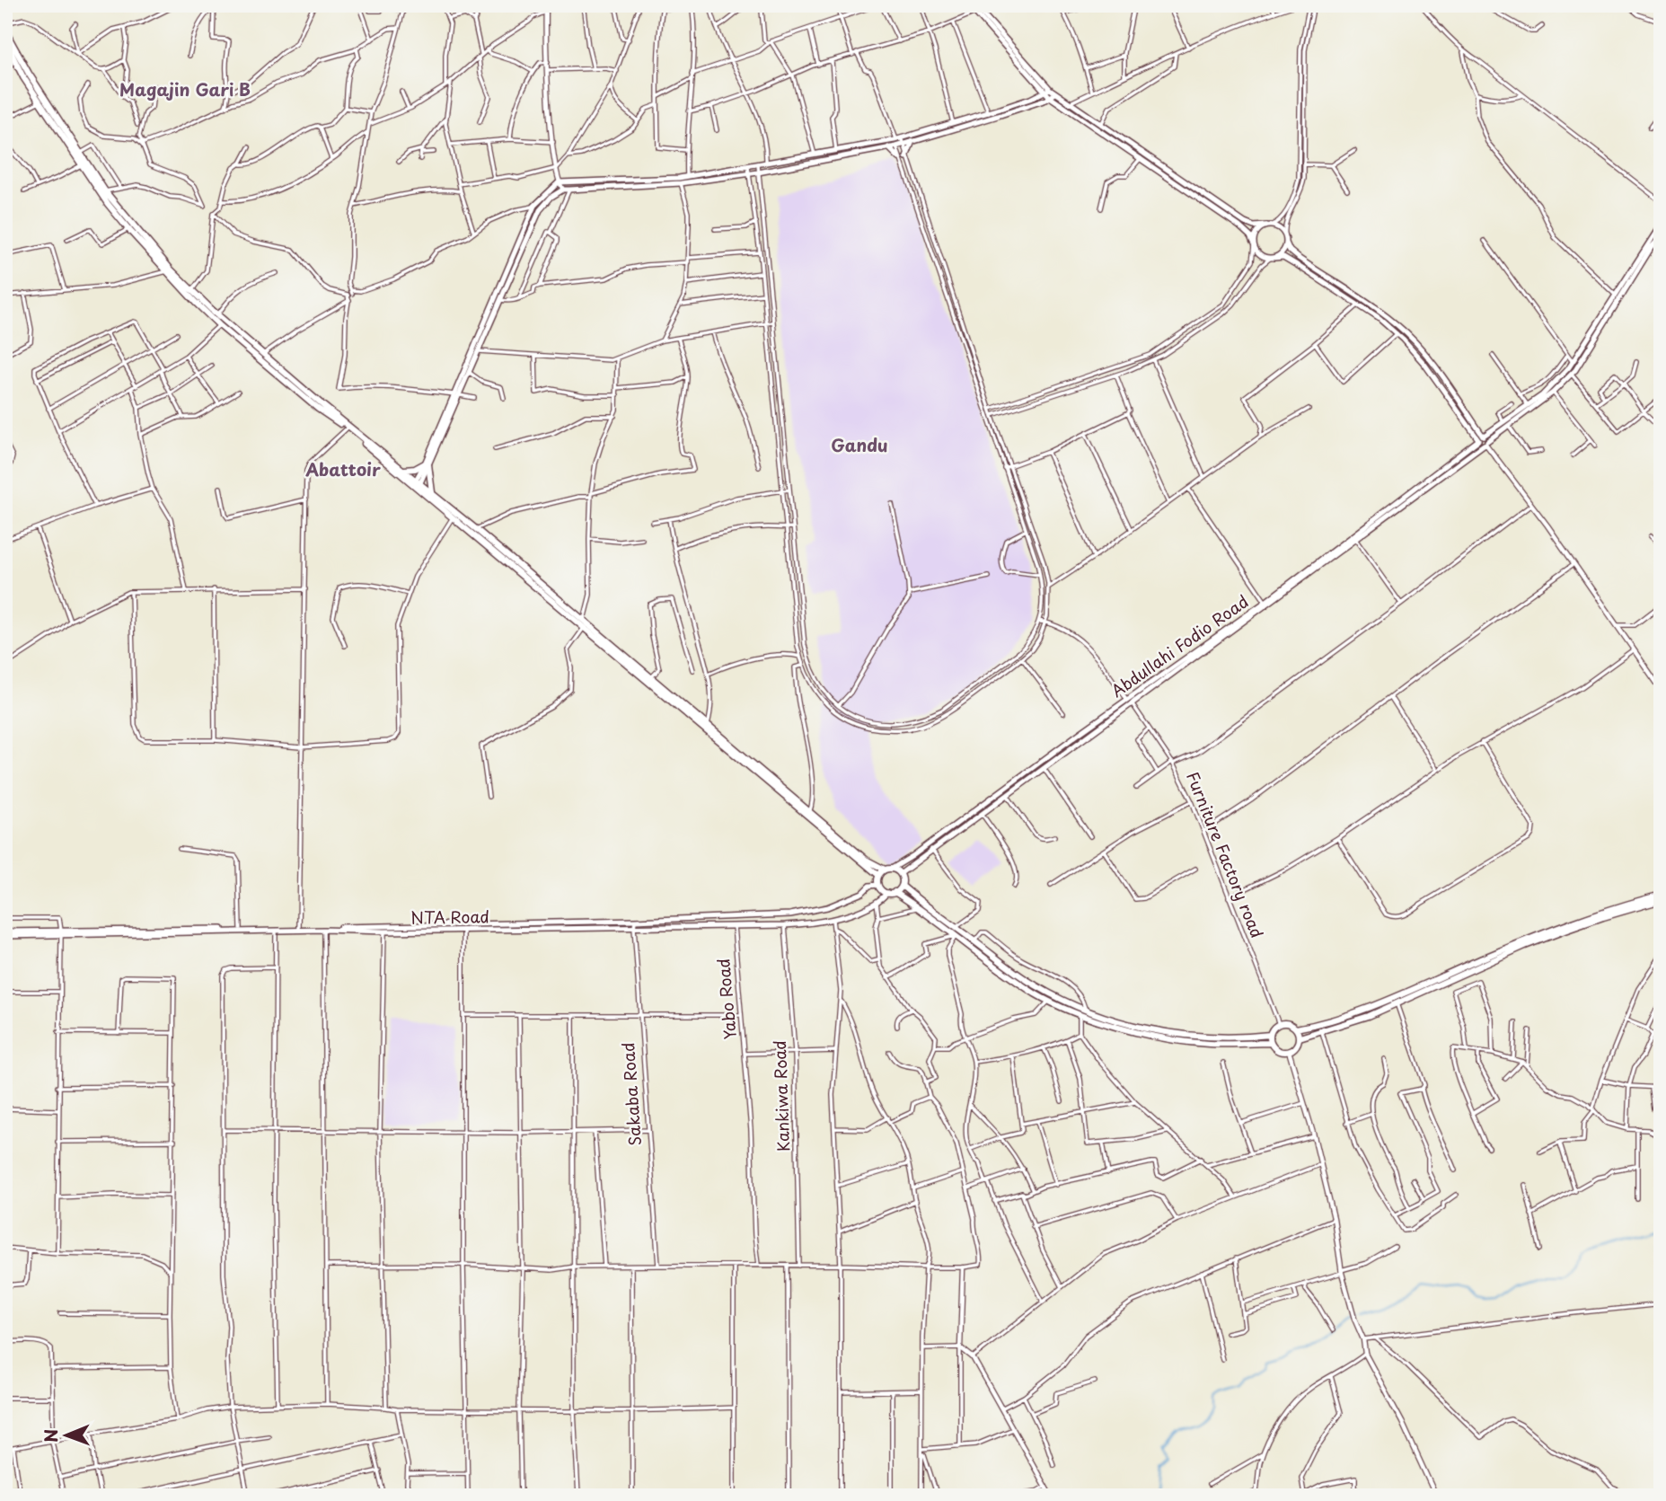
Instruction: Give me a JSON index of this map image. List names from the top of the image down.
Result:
{
  "streets": {
    "main road": ["Abdullahi Fodio Road", "NTA Road"],
    "street": [
      "Furniture Factory road",
      "Yabo Road",
      "Sakaba Road",
      "Kankiwa Road"
    ]
  },
  "crossings": [
    ["Abdullahi Fodio Road", "Furniture Factory road"],
    ["Abdullahi Fodio Road", "NTA Road"],
    ["NTA Road", "Yabo Road"],
    ["NTA Road", "Sakaba Road"],
    ["NTA Road", "Kankiwa Road"],
    ["Yabo Road", "Kankiwa Road"]
  ],
  "districts": ["Magajin Gari B", "Gandu", "Abattoir"],
  "north": "left"
}
